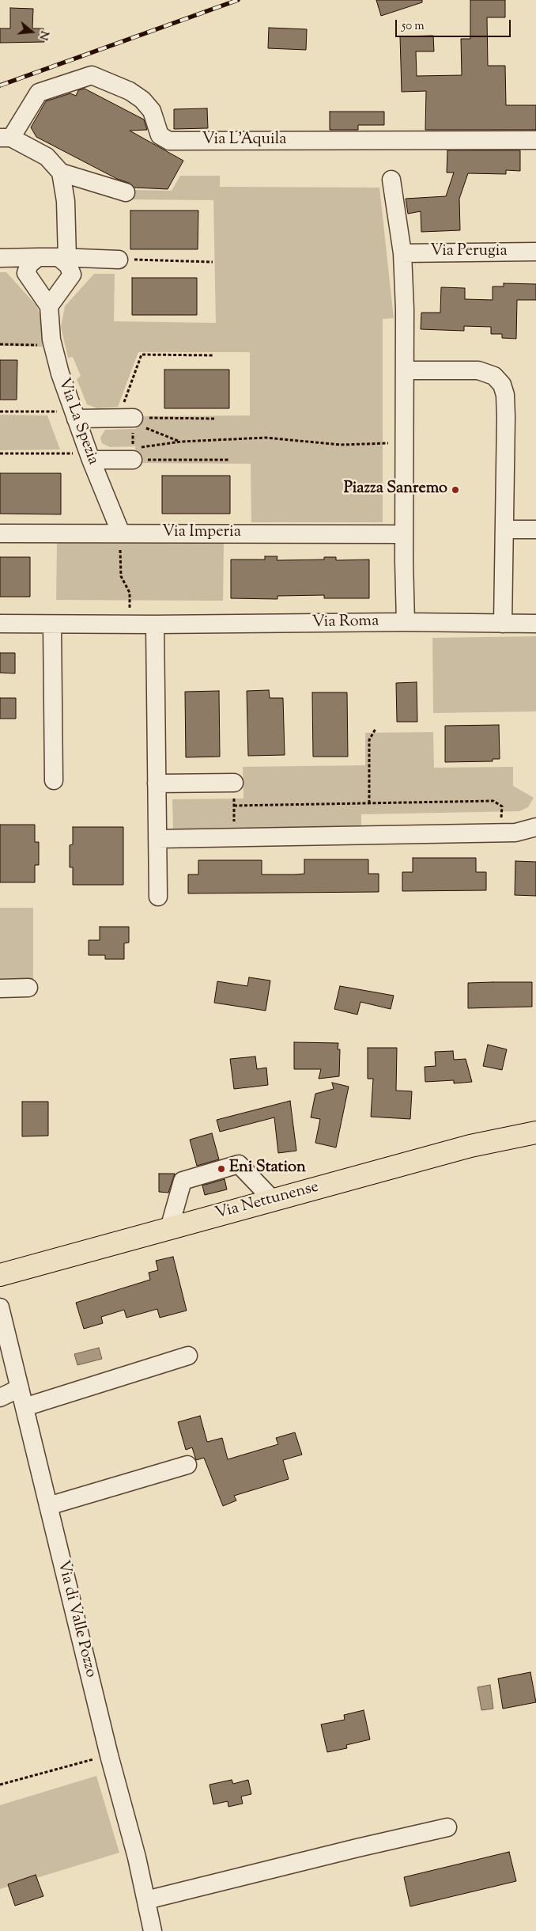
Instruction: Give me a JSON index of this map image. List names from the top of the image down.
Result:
{
  "streets": {
    "main road": ["Via Nettunense"],
    "street": [
      "Via L'Aquila",
      "Via Perugia",
      "Via La Spezia",
      "Via Imperia",
      "Via Roma",
      "Via di Valle Pozzo"
    ]
  },
  "crossings": [
    ["Via La Spezia", "Via Imperia"]
  ],
  "places": ["Piazza Sanremo", "Eni Station"],
  "scale_bar": "50 m",
  "north": "right"
}
